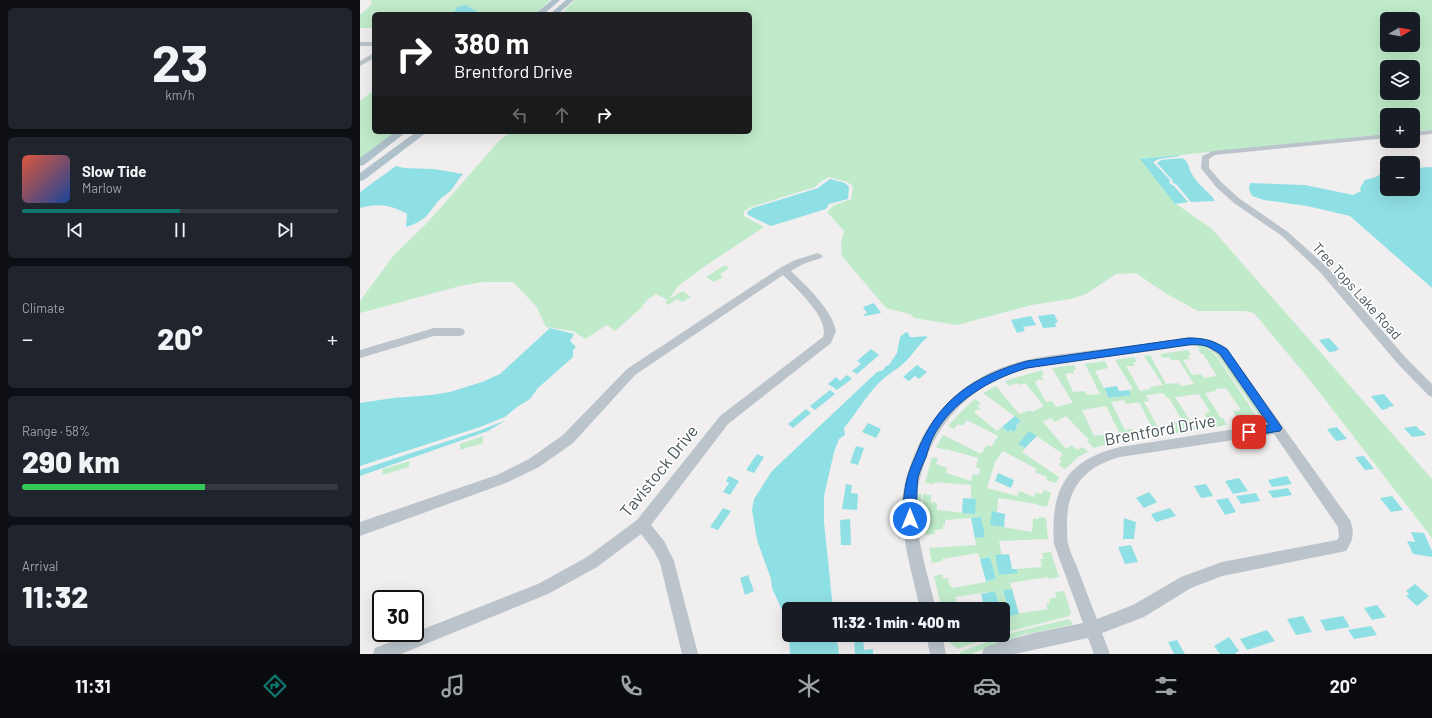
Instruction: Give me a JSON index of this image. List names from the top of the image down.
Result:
{
  "streets": {
    "street": ["Tree Tops Lake Road", "Brentford Drive", "Tavistock Drive"]
  },
  "north": "right",
  "page": {
    "tile": [
      ["23", "km/h"],
      "Climate",
      ["Range · 58%", "290 km"],
      ["Arrival", "11:32"]
    ],
    "map_buttons": ["+", "−"],
    "turn": ["380 m", "Brentford Drive"],
    "song": ["Slow Tide", "Marlow"],
    "heat": ["−", "20°", "+"],
    "limit": "30",
    "trip": "11:32 · 1 min · 400 m",
    "tabs": ["11:31", "20°"]
  }
}
